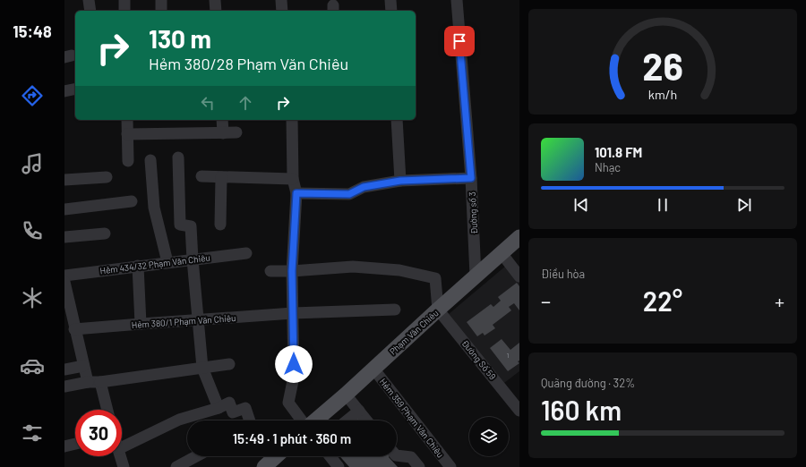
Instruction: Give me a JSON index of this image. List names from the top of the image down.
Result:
{
  "streets": {
    "main road": ["Phạm Văn Chiêu"],
    "street": [
      "Đường số 3",
      "Hẻm 434/32 Phạm Văn Chiêu",
      "Hẻm 380/1 Phạm Văn Chiêu",
      "Đường Số 59",
      "Hẻm 359 Phạm Văn Chiêu"
    ]
  },
  "crossings": [
    ["Đường số 3", "Phạm Văn Chiêu"],
    ["Phạm Văn Chiêu", "Đường Số 59"],
    ["Phạm Văn Chiêu", "Hẻm 359 Phạm Văn Chiêu"]
  ],
  "house_numbers": ["1"],
  "page": {
    "tabs": "15:48",
    "turn": ["130 m", "Hẻm 380/28 Phạm Văn Chiêu"],
    "song": ["101.8 FM", "Nhạc"],
    "tile": [
      "Điều hòa",
      ["Quãng đường · 32%", "160 km"]
    ],
    "heat": ["−", "22°", "+"],
    "limit": "30",
    "trip": "15:49 · 1 phút · 360 m",
    "gauge": ["26", "km/h"]
  }
}
